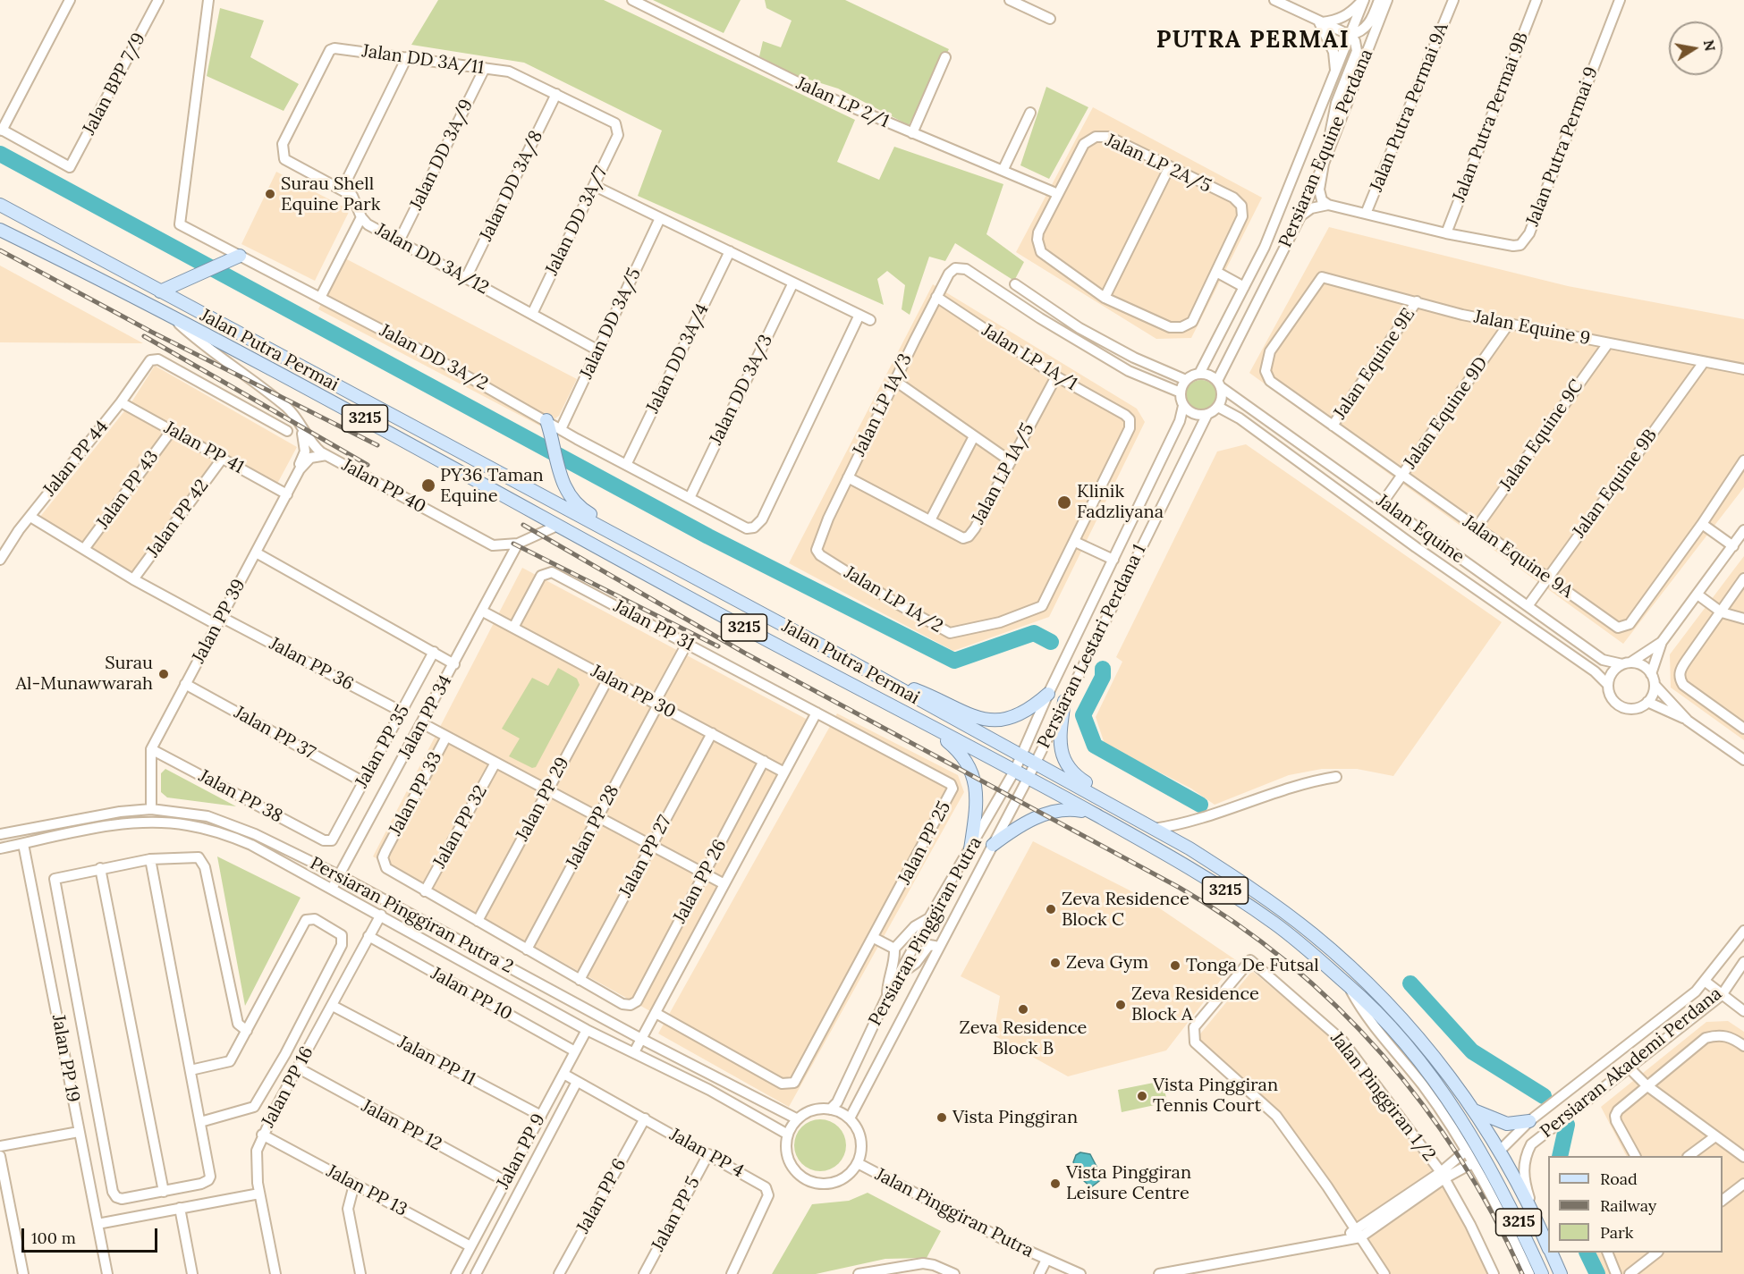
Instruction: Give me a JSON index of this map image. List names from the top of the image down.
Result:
{
  "streets": {
    "main road": ["Jalan Putra Permai", "3215"],
    "street": [
      "Jalan DD 3A/11",
      "Jalan BPP 7/9",
      "Jalan LP 2/1",
      "Jalan Putra Permai 9A",
      "Jalan Putra Permai 9B",
      "Jalan Putra Permai 9",
      "Persiaran Equine Perdana",
      "Jalan DD 3A/9",
      "Jalan LP 2A/5",
      "Jalan DD 3A/8",
      "Jalan DD 3A/7",
      "Jalan DD 3A/12",
      "Jalan DD 3A/5",
      "Jalan Equine 9",
      "Jalan DD 3A/2",
      "Jalan LP 1A/1",
      "Jalan DD 3A/4",
      "Jalan Equine 9E",
      "Jalan DD 3A/3",
      "Jalan LP 1A/3",
      "Jalan Equine 9D",
      "Jalan Equine 9C",
      "Jalan PP 41",
      "Jalan PP 44",
      "Jalan LP 1A/5",
      "Jalan Equine 9B",
      "Jalan PP 40",
      "Jalan PP 43",
      "Jalan PP 42",
      "Jalan Equine",
      "Jalan Equine 9A",
      "Jalan LP 1A/2",
      "Jalan PP 39",
      "Jalan PP 31",
      "Persiaran Lestari Perdana 1",
      "Jalan PP 36",
      "Jalan PP 30",
      "Jalan PP 34",
      "Jalan PP 37",
      "Jalan PP 35",
      "Jalan PP 33",
      "Jalan PP 38",
      "Jalan PP 29",
      "Jalan PP 32",
      "Jalan PP 28",
      "Jalan PP 25",
      "Jalan PP 27",
      "Jalan PP 26",
      "Persiaran Pinggiran Putra 2",
      "Persiaran Pinggiran Putra",
      "Jalan PP 10",
      "Jalan PP 19",
      "Jalan PP 11",
      "Persiaran Akademi Perdana",
      "Jalan PP 16",
      "Jalan Pinggiran 1/2",
      "Jalan PP 12",
      "Jalan PP 9",
      "Jalan PP 4",
      "Jalan PP 13",
      "Jalan PP 6",
      "Jalan Pinggiran Putra",
      "Jalan PP 5"
    ]
  },
  "crossings": [
    ["Jalan DD 3A/11", "Jalan DD 3A/9"],
    ["Jalan DD 3A/11", "Jalan DD 3A/8"],
    ["Jalan DD 3A/11", "Jalan DD 3A/7"],
    ["Jalan DD 3A/11", "Jalan DD 3A/12"],
    ["Jalan LP 2/1", "Jalan LP 2A/5"],
    ["Jalan Putra Permai 9A", "Jalan Putra Permai 9"],
    ["Jalan Putra Permai 9B", "Jalan Putra Permai 9"],
    ["Persiaran Equine Perdana", "Jalan LP 1A/3"],
    ["Persiaran Equine Perdana", "Jalan Equine"],
    ["Persiaran Equine Perdana", "Persiaran Lestari Perdana 1"],
    ["Jalan DD 3A/9", "Jalan DD 3A/12"],
    ["Jalan DD 3A/8", "Jalan DD 3A/12"],
    ["Jalan DD 3A/7", "Jalan DD 3A/12"],
    ["Jalan DD 3A/12", "Jalan DD 3A/5"],
    ["Jalan Equine 9", "Jalan Equine 9E"],
    ["Jalan Equine 9", "Jalan Equine 9D"],
    ["Jalan Equine 9", "Jalan Equine 9C"],
    ["Jalan Equine 9", "Jalan Equine 9B"],
    ["Jalan Equine 9", "Jalan Equine 9A"],
    ["Jalan Putra Permai", "Jalan PP 40"],
    ["Jalan Putra Permai", "Persiaran Lestari Perdana 1"],
    ["Jalan Putra Permai", "Persiaran Pinggiran Putra"],
    ["Jalan Putra Permai", "Persiaran Akademi Perdana"],
    ["Jalan LP 1A/1", "Jalan LP 1A/3"],
    ["Jalan LP 1A/1", "Jalan LP 1A/5"],
    ["Jalan LP 1A/1", "Jalan LP 1A/2"],
    ["Jalan Equine 9E", "Jalan Equine 9A"],
    ["Jalan LP 1A/3", "Jalan LP 1A/5"],
    ["Jalan LP 1A/3", "Jalan Equine"],
    ["Jalan LP 1A/3", "Jalan LP 1A/2"],
    ["Jalan LP 1A/3", "Persiaran Lestari Perdana 1"],
    ["Jalan Equine 9D", "Jalan Equine"],
    ["Jalan Equine 9D", "Jalan Equine 9A"],
    ["Jalan Equine 9C", "Jalan Equine 9A"],
    ["Jalan PP 41", "Jalan PP 44"],
    ["Jalan PP 41", "Jalan PP 43"],
    ["Jalan PP 41", "Jalan PP 42"],
    ["Jalan PP 41", "Jalan PP 39"],
    ["Jalan PP 44", "Jalan PP 36"],
    ["Jalan Equine 9B", "Jalan Equine"],
    ["Jalan Equine 9B", "Jalan Equine 9A"],
    ["Jalan PP 40", "Jalan PP 34"],
    ["Jalan PP 43", "Jalan PP 36"],
    ["Jalan PP 42", "Jalan PP 36"],
    ["Jalan Equine", "Persiaran Lestari Perdana 1"],
    ["Jalan PP 39", "Jalan PP 36"],
    ["Jalan PP 39", "Jalan PP 37"],
    ["Jalan PP 39", "Jalan PP 38"],
    ["Jalan PP 39", "Persiaran Pinggiran Putra 2"],
    ["Jalan PP 31", "Jalan PP 30"],
    ["Jalan PP 31", "Jalan PP 28"],
    ["Jalan PP 31", "Jalan PP 25"],
    ["Persiaran Lestari Perdana 1", "Persiaran Pinggiran Putra"],
    ["Jalan PP 36", "Jalan PP 35"],
    ["Jalan PP 30", "Jalan PP 34"],
    ["Jalan PP 30", "Jalan PP 29"],
    ["Jalan PP 30", "Jalan PP 28"],
    ["Jalan PP 30", "Jalan PP 27"],
    ["Jalan PP 30", "Jalan PP 26"],
    ["Jalan PP 34", "Persiaran Pinggiran Putra 2"],
    ["Jalan PP 37", "Jalan PP 35"],
    ["Jalan PP 35", "Jalan PP 38"],
    ["Jalan PP 33", "Jalan PP 32"],
    ["Jalan PP 27", "Jalan PP 26"],
    ["Persiaran Pinggiran Putra 2", "Persiaran Pinggiran Putra"],
    ["Persiaran Pinggiran Putra 2", "Jalan PP 19"],
    ["Persiaran Pinggiran Putra 2", "Jalan PP 16"],
    ["Persiaran Pinggiran Putra 2", "Jalan PP 9"],
    ["Persiaran Pinggiran Putra 2", "Jalan Pinggiran Putra"],
    ["Persiaran Pinggiran Putra", "Jalan Pinggiran Putra"],
    ["Jalan PP 10", "Jalan PP 16"],
    ["Jalan PP 10", "Jalan PP 9"],
    ["Jalan PP 11", "Jalan PP 16"],
    ["Jalan PP 11", "Jalan PP 9"],
    ["Jalan PP 16", "Jalan PP 12"],
    ["Jalan PP 16", "Jalan PP 13"],
    ["Jalan PP 12", "Jalan PP 9"],
    ["Jalan PP 9", "Jalan PP 4"],
    ["Jalan PP 9", "Jalan PP 13"],
    ["Jalan PP 4", "Jalan PP 6"],
    ["Jalan PP 4", "Jalan PP 5"]
  ],
  "districts": ["PUTRA PERMAI"],
  "places": [
    "Surau Shell Equine Park",
    "PY36 Taman Equine",
    "Klinik Fadzliyana",
    "Surau Al-Munawwarah",
    "Zeva Residence Block C",
    "Zeva Gym",
    "Tonga De Futsal",
    "Zeva Residence Block A",
    "Zeva Residence Block B",
    "Vista Pinggiran Tennis Court",
    "Vista Pinggiran",
    "Vista Pinggiran Leisure Centre"
  ],
  "legend": ["Road", "Railway", "Park"],
  "scale_bar": "100 m",
  "north": "right"
}
